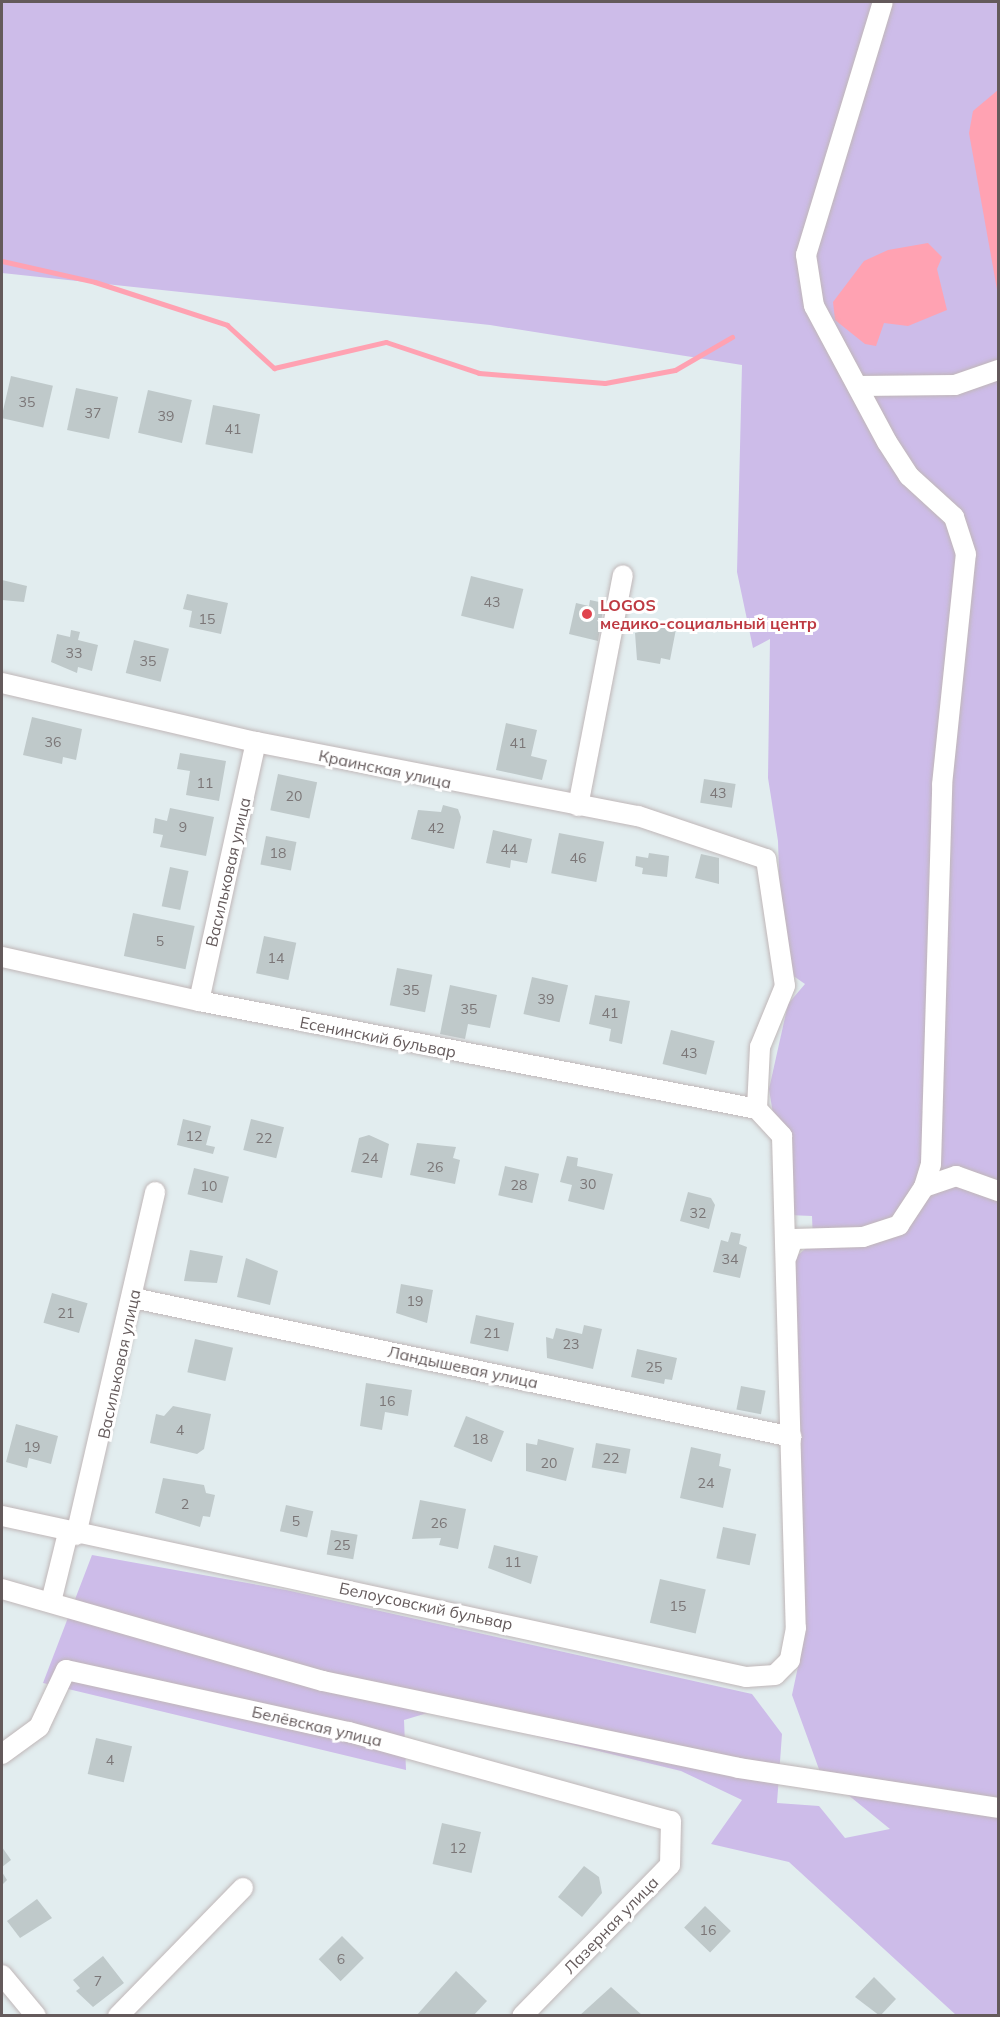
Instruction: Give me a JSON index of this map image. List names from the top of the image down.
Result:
{
  "streets": {
    "street": [
      "Краинская улица",
      "Васильковая улица",
      "Есенинский бульвар",
      "Ландышевая улица",
      "Белоусовский бульвар",
      "Белёвская улица",
      "Лазерная улица"
    ]
  },
  "crossings": [
    ["Краинская улица", "Васильковая улица"],
    ["Краинская улица", "Есенинский бульвар"],
    ["Васильковая улица", "Есенинский бульвар"],
    ["Васильковая улица", "Ландышевая улица"],
    ["Васильковая улица", "Белоусовский бульвар"],
    ["Ландышевая улица", "Белоусовский бульвар"],
    ["Белёвская улица", "Лазерная улица"]
  ],
  "places": ["LOGOS медико-социальный центр"],
  "house_numbers": [
    "35",
    "37",
    "39",
    "41",
    "43",
    "15",
    "33",
    "35",
    "36",
    "41",
    "11",
    "43",
    "20",
    "9",
    "42",
    "44",
    "18",
    "46",
    "5",
    "14",
    "35",
    "39",
    "35",
    "41",
    "43",
    "12",
    "22",
    "24",
    "26",
    "30",
    "28",
    "10",
    "32",
    "34",
    "19",
    "21",
    "21",
    "23",
    "25",
    "16",
    "4",
    "18",
    "19",
    "22",
    "20",
    "24",
    "2",
    "5",
    "26",
    "25",
    "11",
    "15",
    "4",
    "12",
    "16",
    "6",
    "7"
  ]
}
